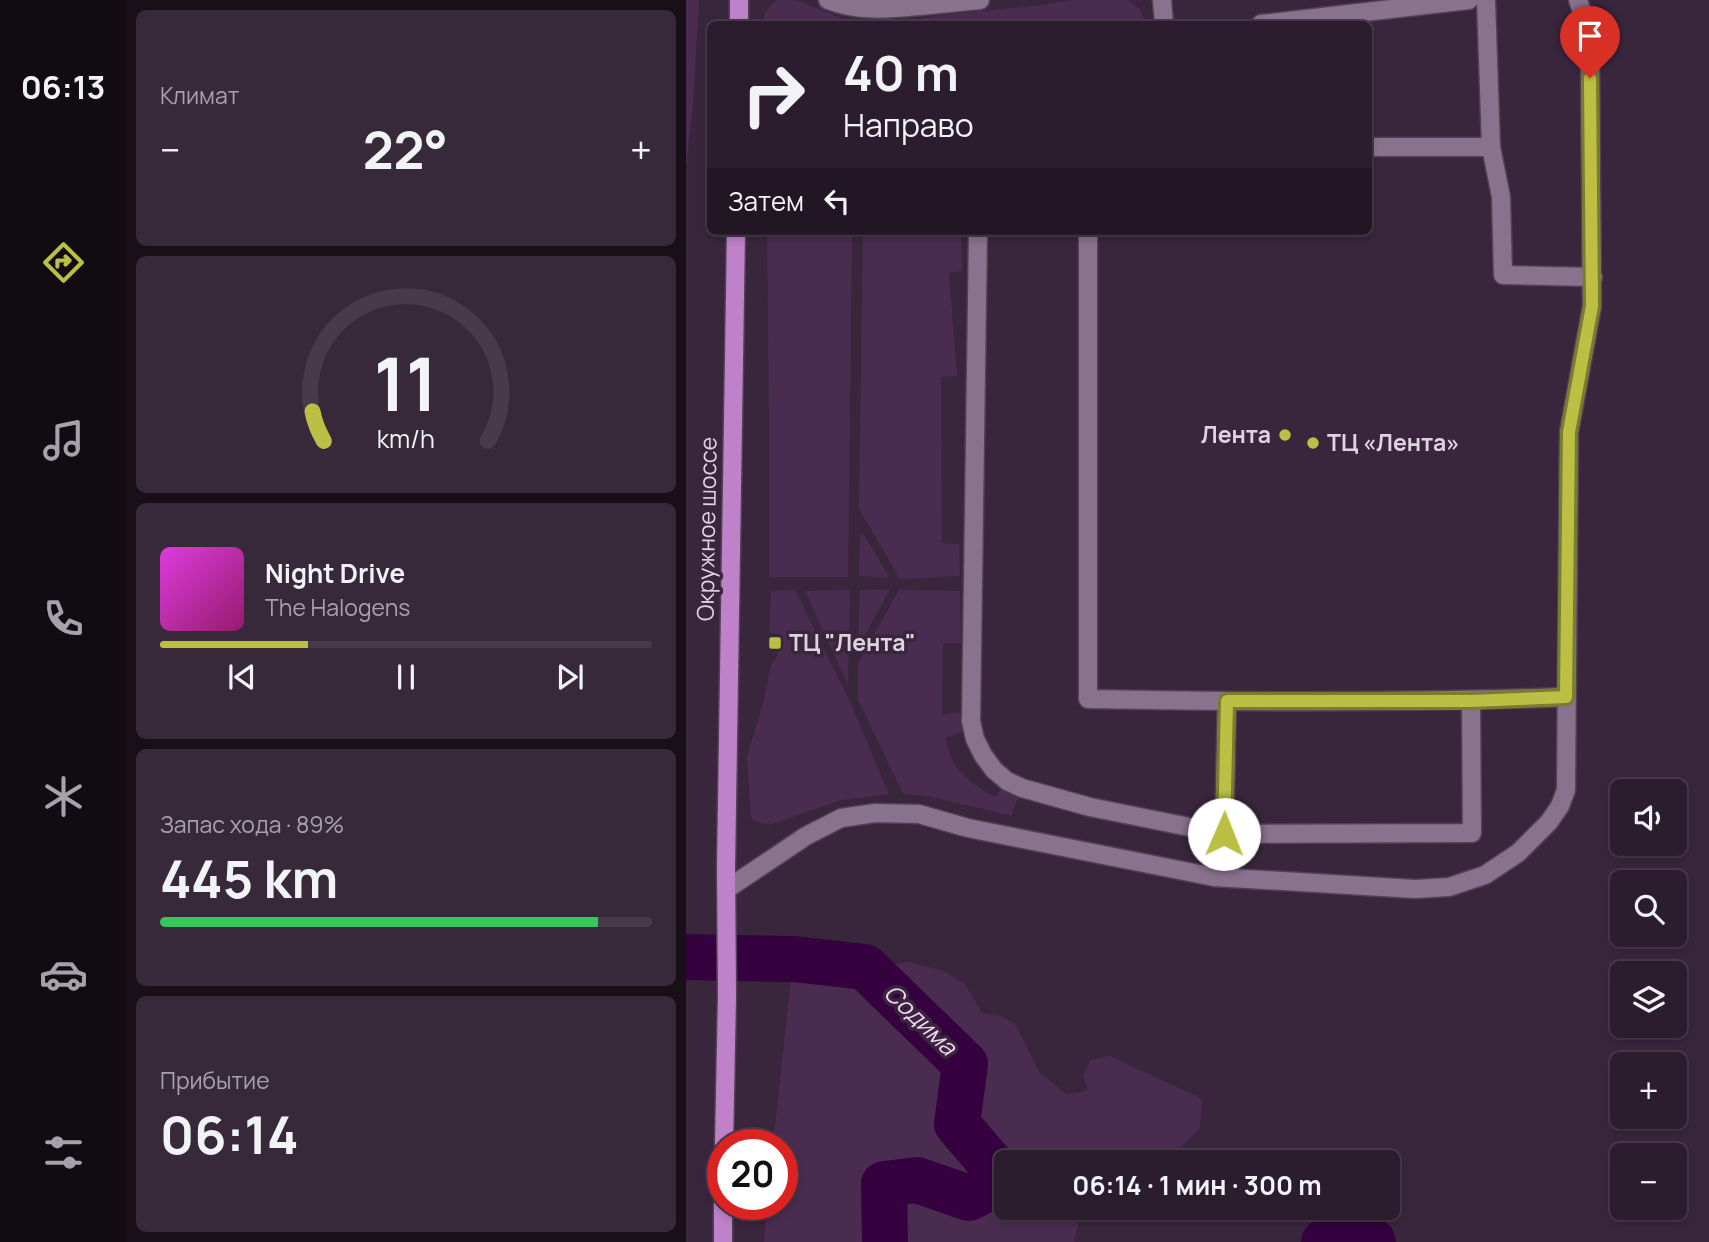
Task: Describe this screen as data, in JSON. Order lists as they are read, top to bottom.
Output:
{
  "streets": {
    "main road": ["Окружное шоссе"]
  },
  "water": ["Содима"],
  "places": {
    "other": ["Лента", "ТЦ «Лента»"],
    "transit": ["ТЦ \"Лента\""]
  },
  "page": {
    "tabs": "06:13",
    "tile": [
      "Климат",
      ["Запас хода · 89%", "445 km"],
      ["Прибытие", "06:14"]
    ],
    "turn": ["40 m", "Направо"],
    "heat": ["−", "22°", "+"],
    "then": "Затем",
    "song": ["Night Drive", "The Halogens"],
    "map_buttons": ["+", "−"],
    "limit": "20",
    "trip": "06:14 · 1 мин · 300 m",
    "gauge": ["11", "km/h"]
  }
}
